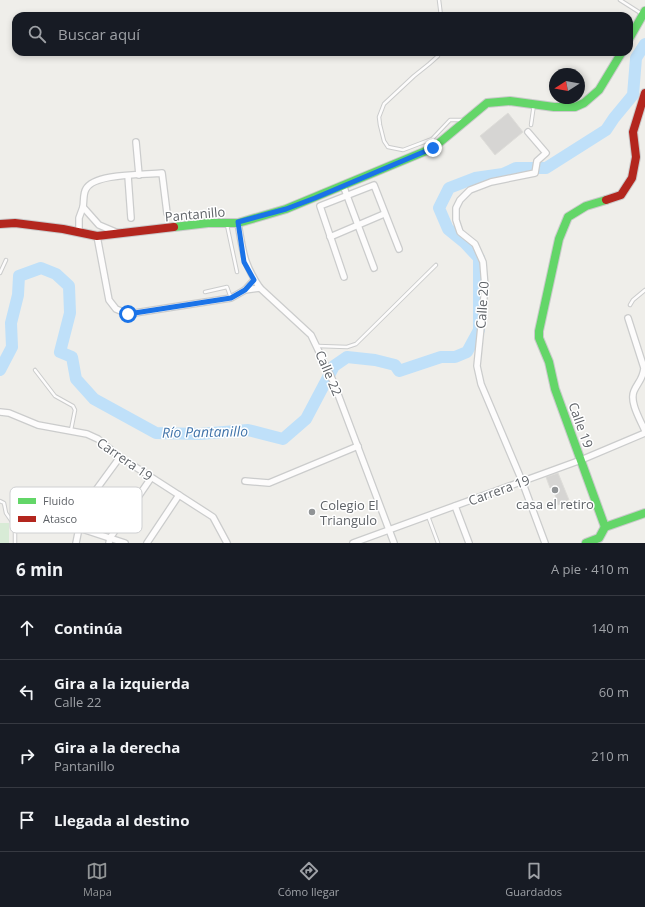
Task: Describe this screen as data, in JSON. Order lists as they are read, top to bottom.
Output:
{
  "streets": {
    "main road": ["Pantanillo", "Calle 19"],
    "street": ["Calle 20", "Calle 22", "Carrera 19"]
  },
  "crossings": [
    ["Pantanillo", "Calle 22"],
    ["Calle 20", "Carrera 19"],
    ["Calle 22", "Carrera 19"],
    ["Calle 19", "Carrera 19"]
  ],
  "water": ["Río Pantanillo"],
  "places": ["casa el retiro", "Colegio El Triangulo"],
  "legend": ["Fluido", "Atasco"],
  "north": "left",
  "page": {
    "search": "Buscar aquí",
    "heading": ["6 min", "A pie · 410 m"],
    "list": [
      ["Continúa", "140 m"],
      ["Gira a la izquierda", "Calle 22", "60 m"],
      ["Gira a la derecha", "Pantanillo", "210 m"],
      "Llegada al destino"
    ],
    "nav": ["Mapa", "Cómo llegar", "Guardados"]
  }
}
